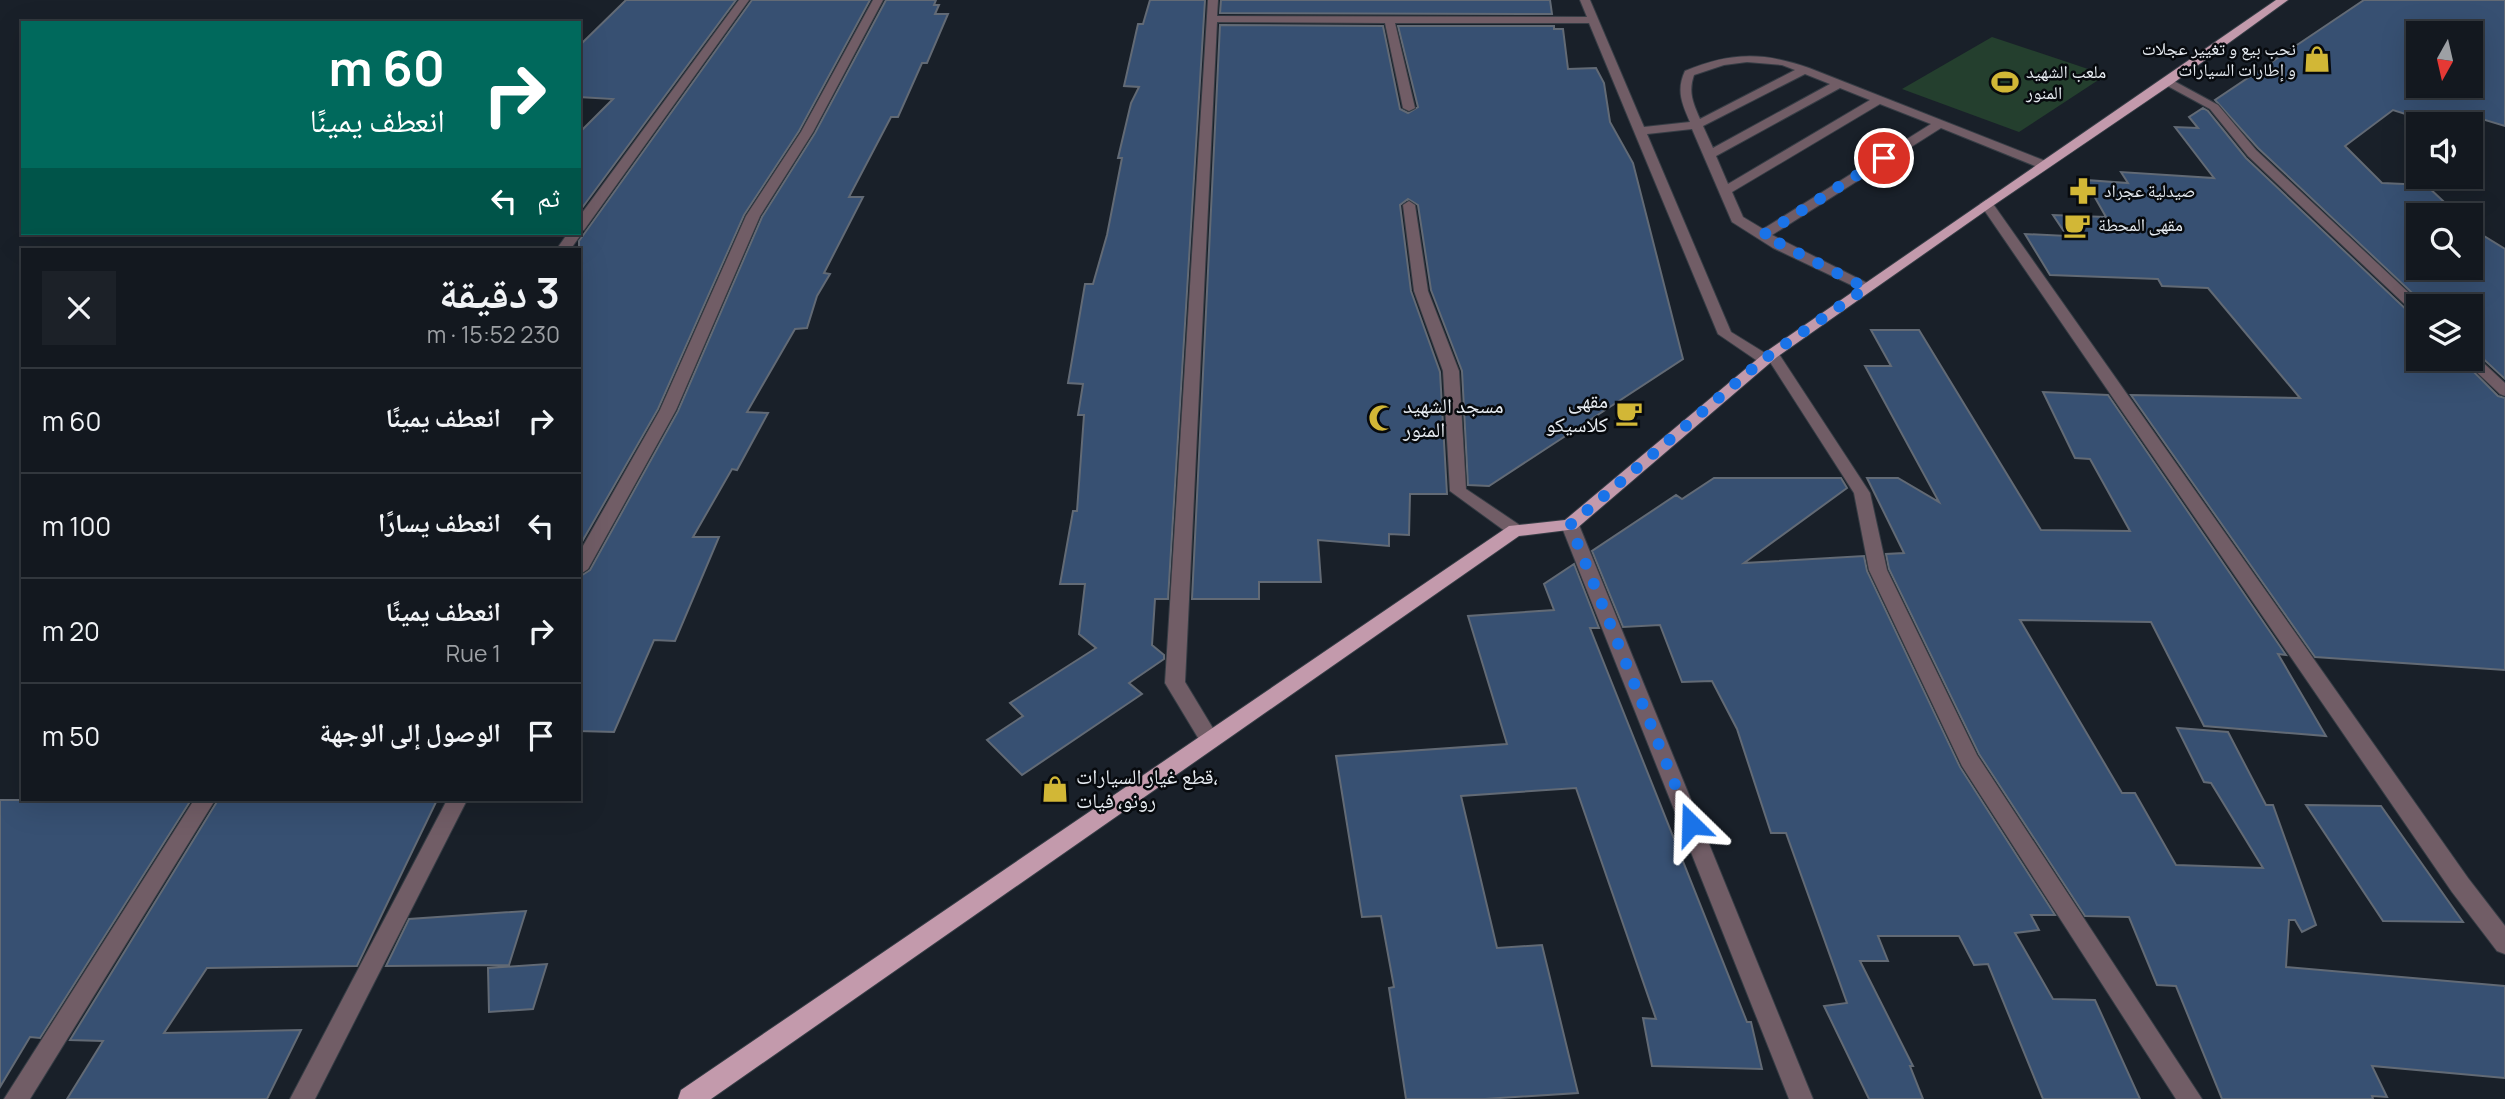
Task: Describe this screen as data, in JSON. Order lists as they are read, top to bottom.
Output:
{
  "places": {
    "shop": ["نحب بيع و تغيير عجلات و إطارات السيارات", "قطع غيار السيارات، رونو، فيات"],
    "sports": ["ملعب الشهيد المنور"],
    "pharmacy": ["صيدلية عجراد"],
    "cafe": ["مقهى المحطة", "مقهى كلاسيكو"],
    "mosque": ["مسجد الشهيد المنور"]
  },
  "north": "bottom",
  "page": {
    "turn": ["60 m", "انعطف يمينًا"],
    "then": "ثم",
    "heading": ["3 دقيقة", "230 m · 15:52"],
    "list": [
      {
        "name": "انعطف يمينًا",
        "value": "60 m"
      },
      {
        "name": "انعطف يسارًا",
        "value": "100 m"
      },
      {
        "name": "انعطف يمينًا",
        "note": "Rue 1",
        "value": "20 m"
      },
      {
        "name": "الوصول إلى الوجهة",
        "value": "50 m"
      }
    ]
  }
}
